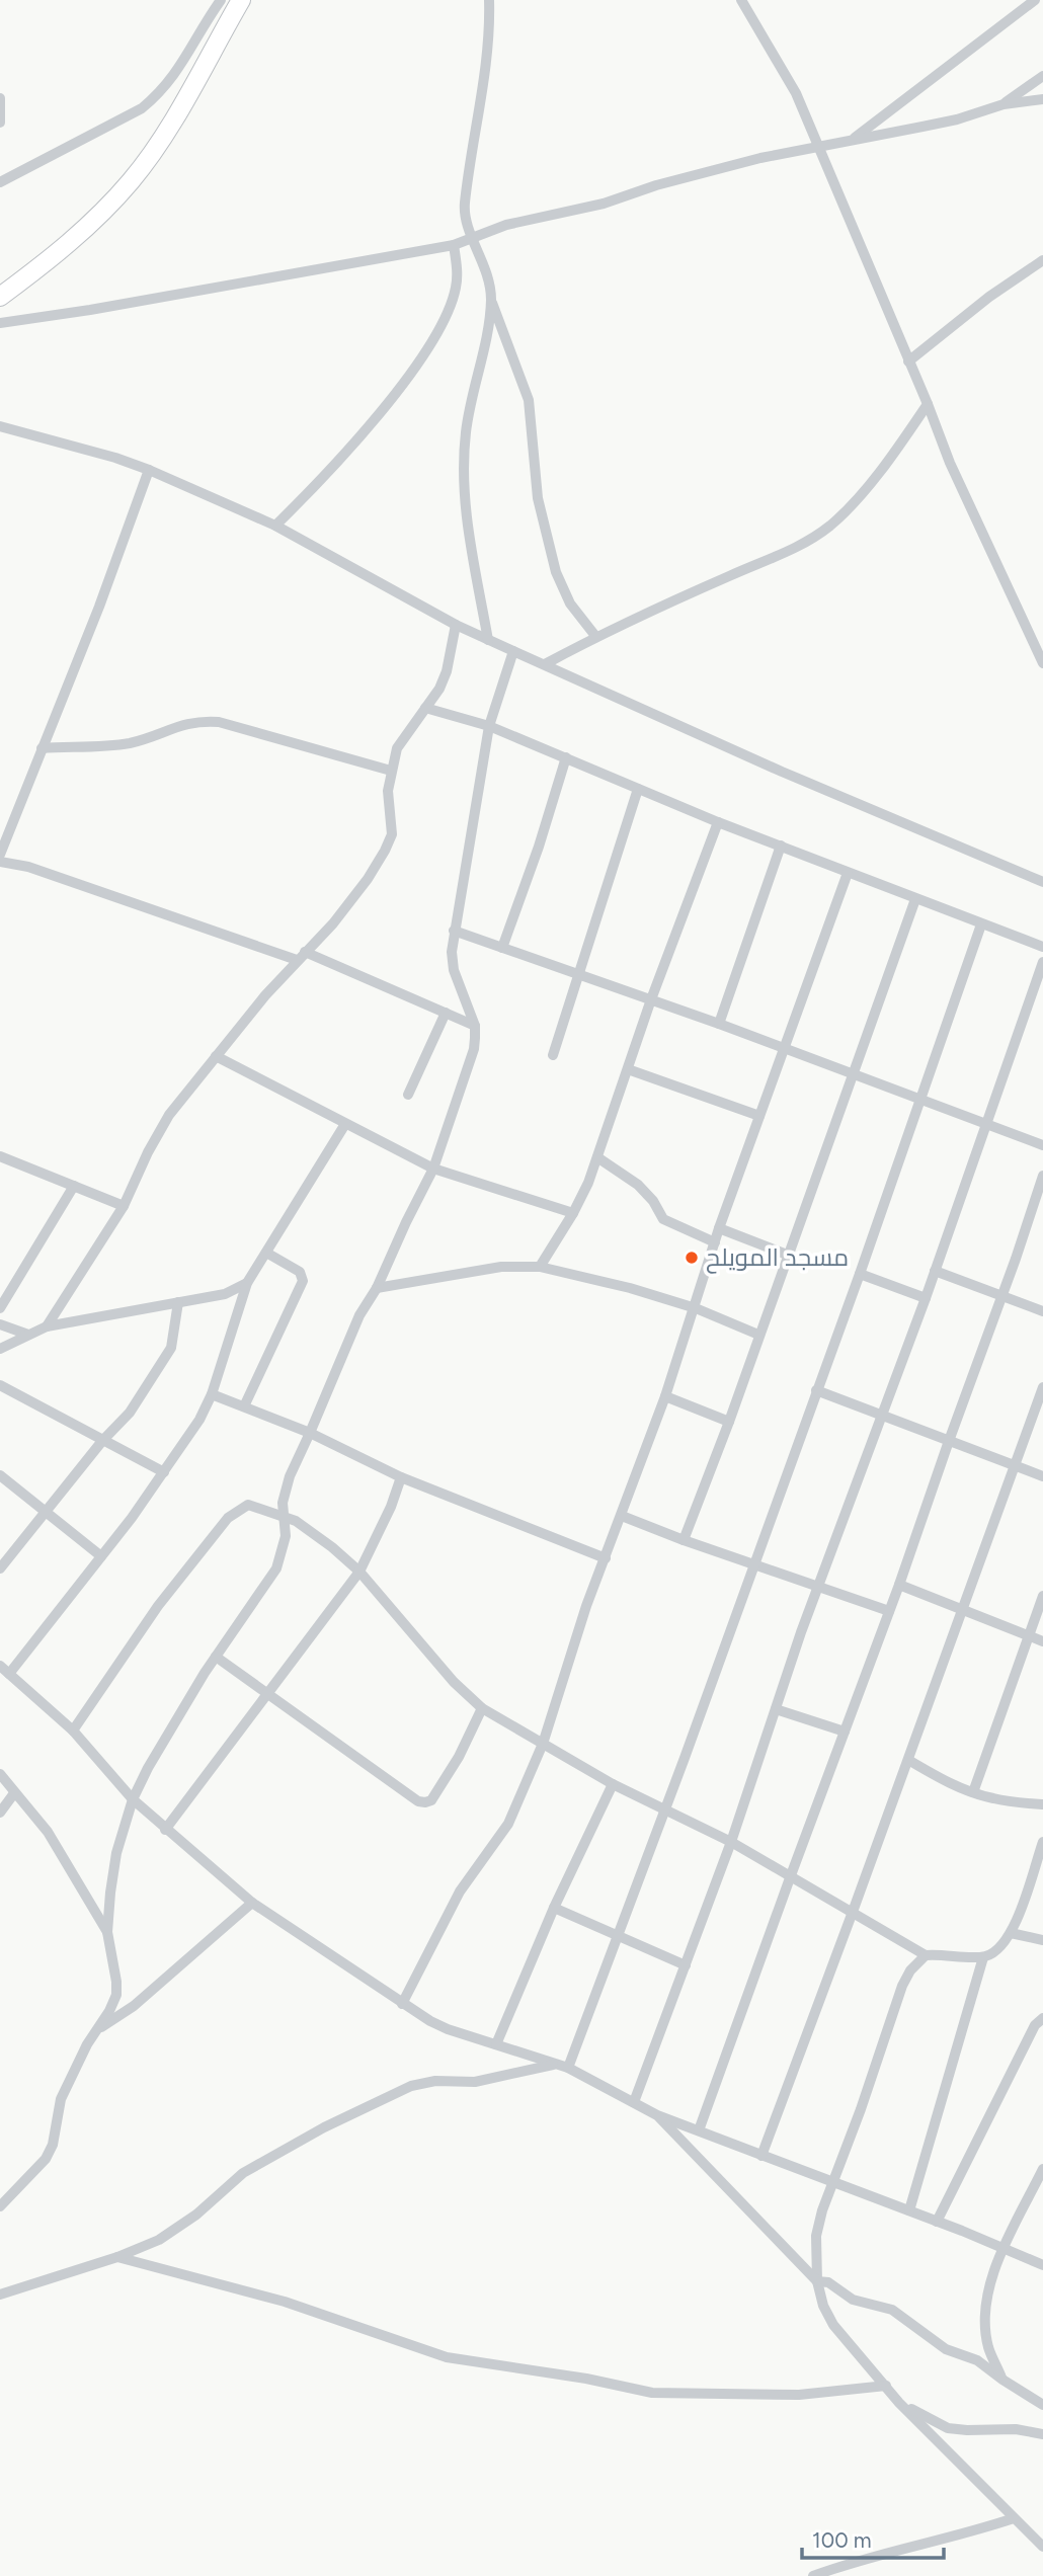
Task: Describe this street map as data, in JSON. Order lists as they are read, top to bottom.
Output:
{
  "places": ["مسجد المويلح"],
  "scale_bar": "100 m"
}
